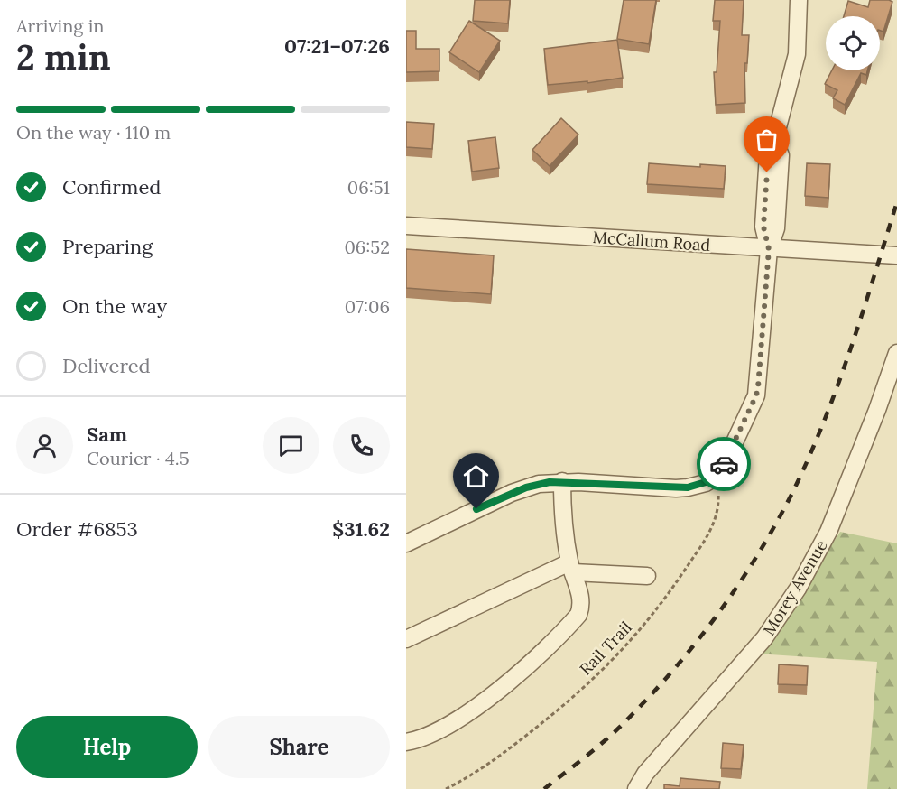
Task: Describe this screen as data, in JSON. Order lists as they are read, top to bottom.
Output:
{
  "streets": {
    "street": ["McCallum Road", "Morey Avenue"],
    "path": ["Rail Trail"]
  },
  "page": {
    "heading": ["2 min", "Arriving in", "07:21–07:26"],
    "panel": [
      "Sam",
      "Courier · 4.5",
      "Order #6853",
      "$31.62"
    ],
    "bar": "On the way · 110 m",
    "list": [
      ["Confirmed", "06:51"],
      ["Preparing", "06:52"],
      ["On the way", "07:06"],
      "Delivered"
    ],
    "buttons": ["Help", "Share"]
  }
}
